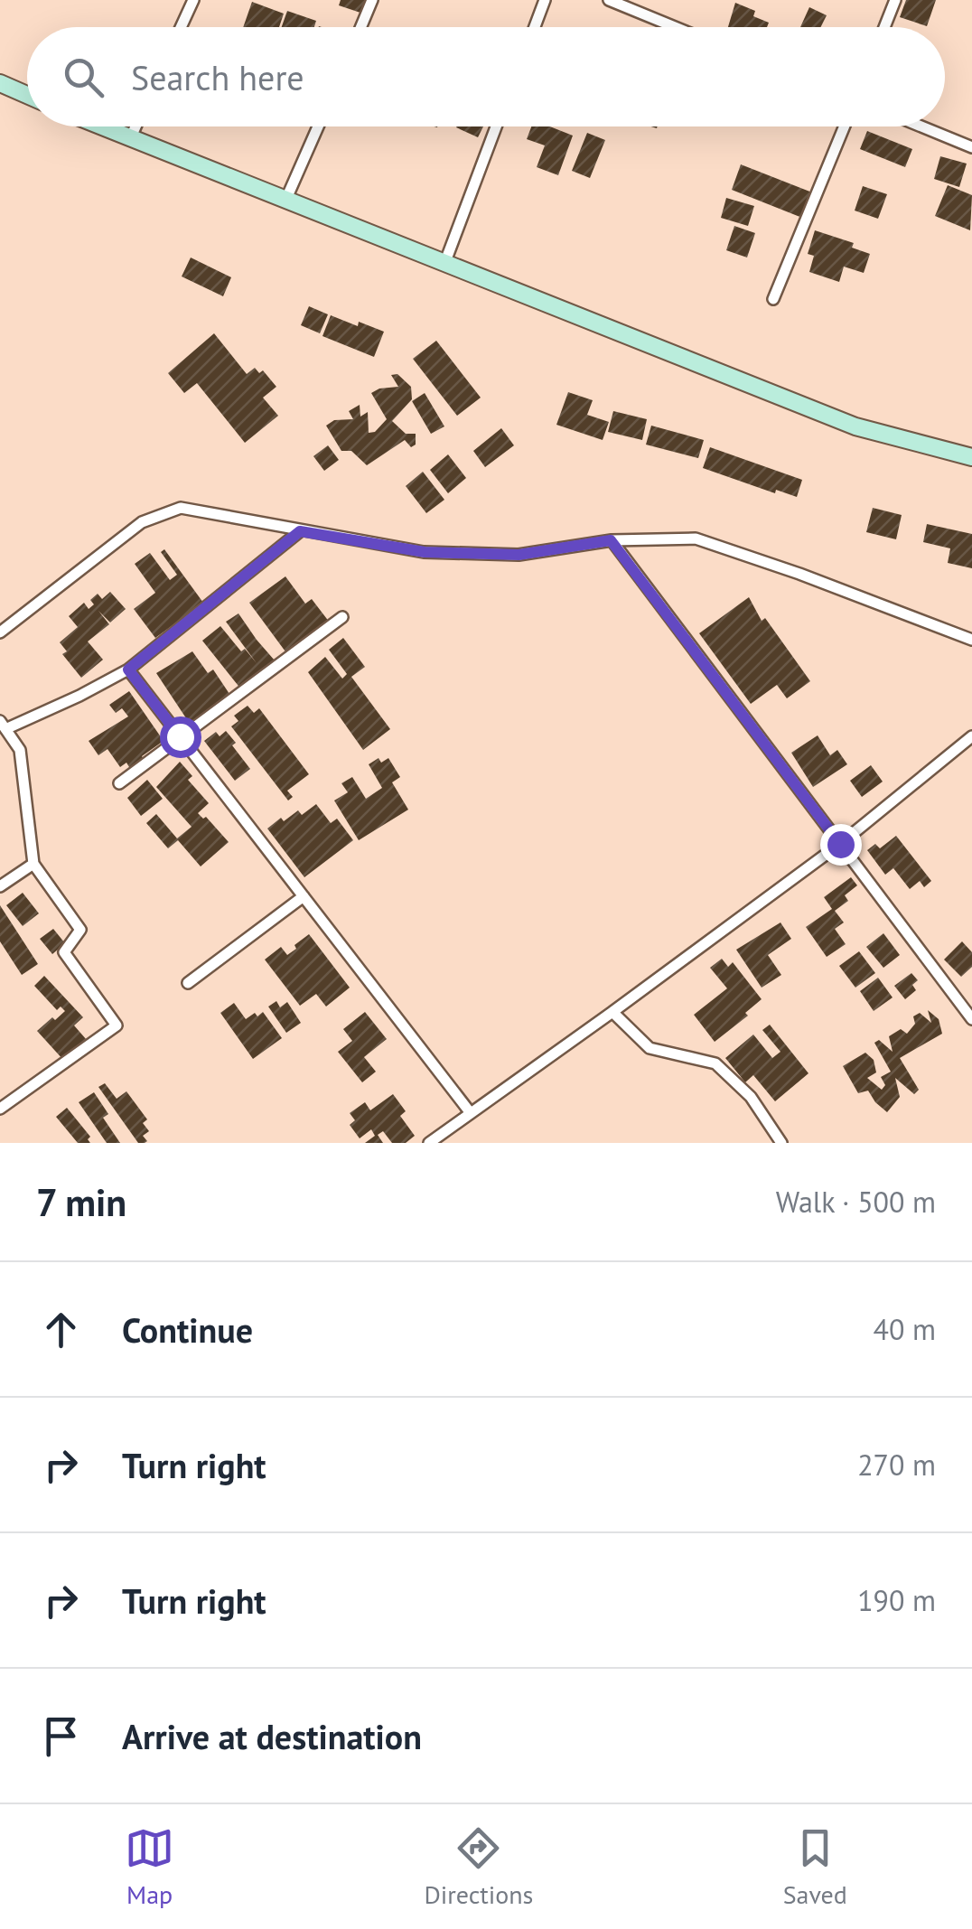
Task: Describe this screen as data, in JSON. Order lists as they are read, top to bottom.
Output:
{
  "page": {
    "search": "Search here",
    "heading": ["7 min", "Walk · 500 m"],
    "list": [
      ["Continue", "40 m"],
      ["Turn right", "270 m"],
      ["Turn right", "190 m"],
      "Arrive at destination"
    ],
    "nav": ["Map", "Directions", "Saved"]
  }
}
